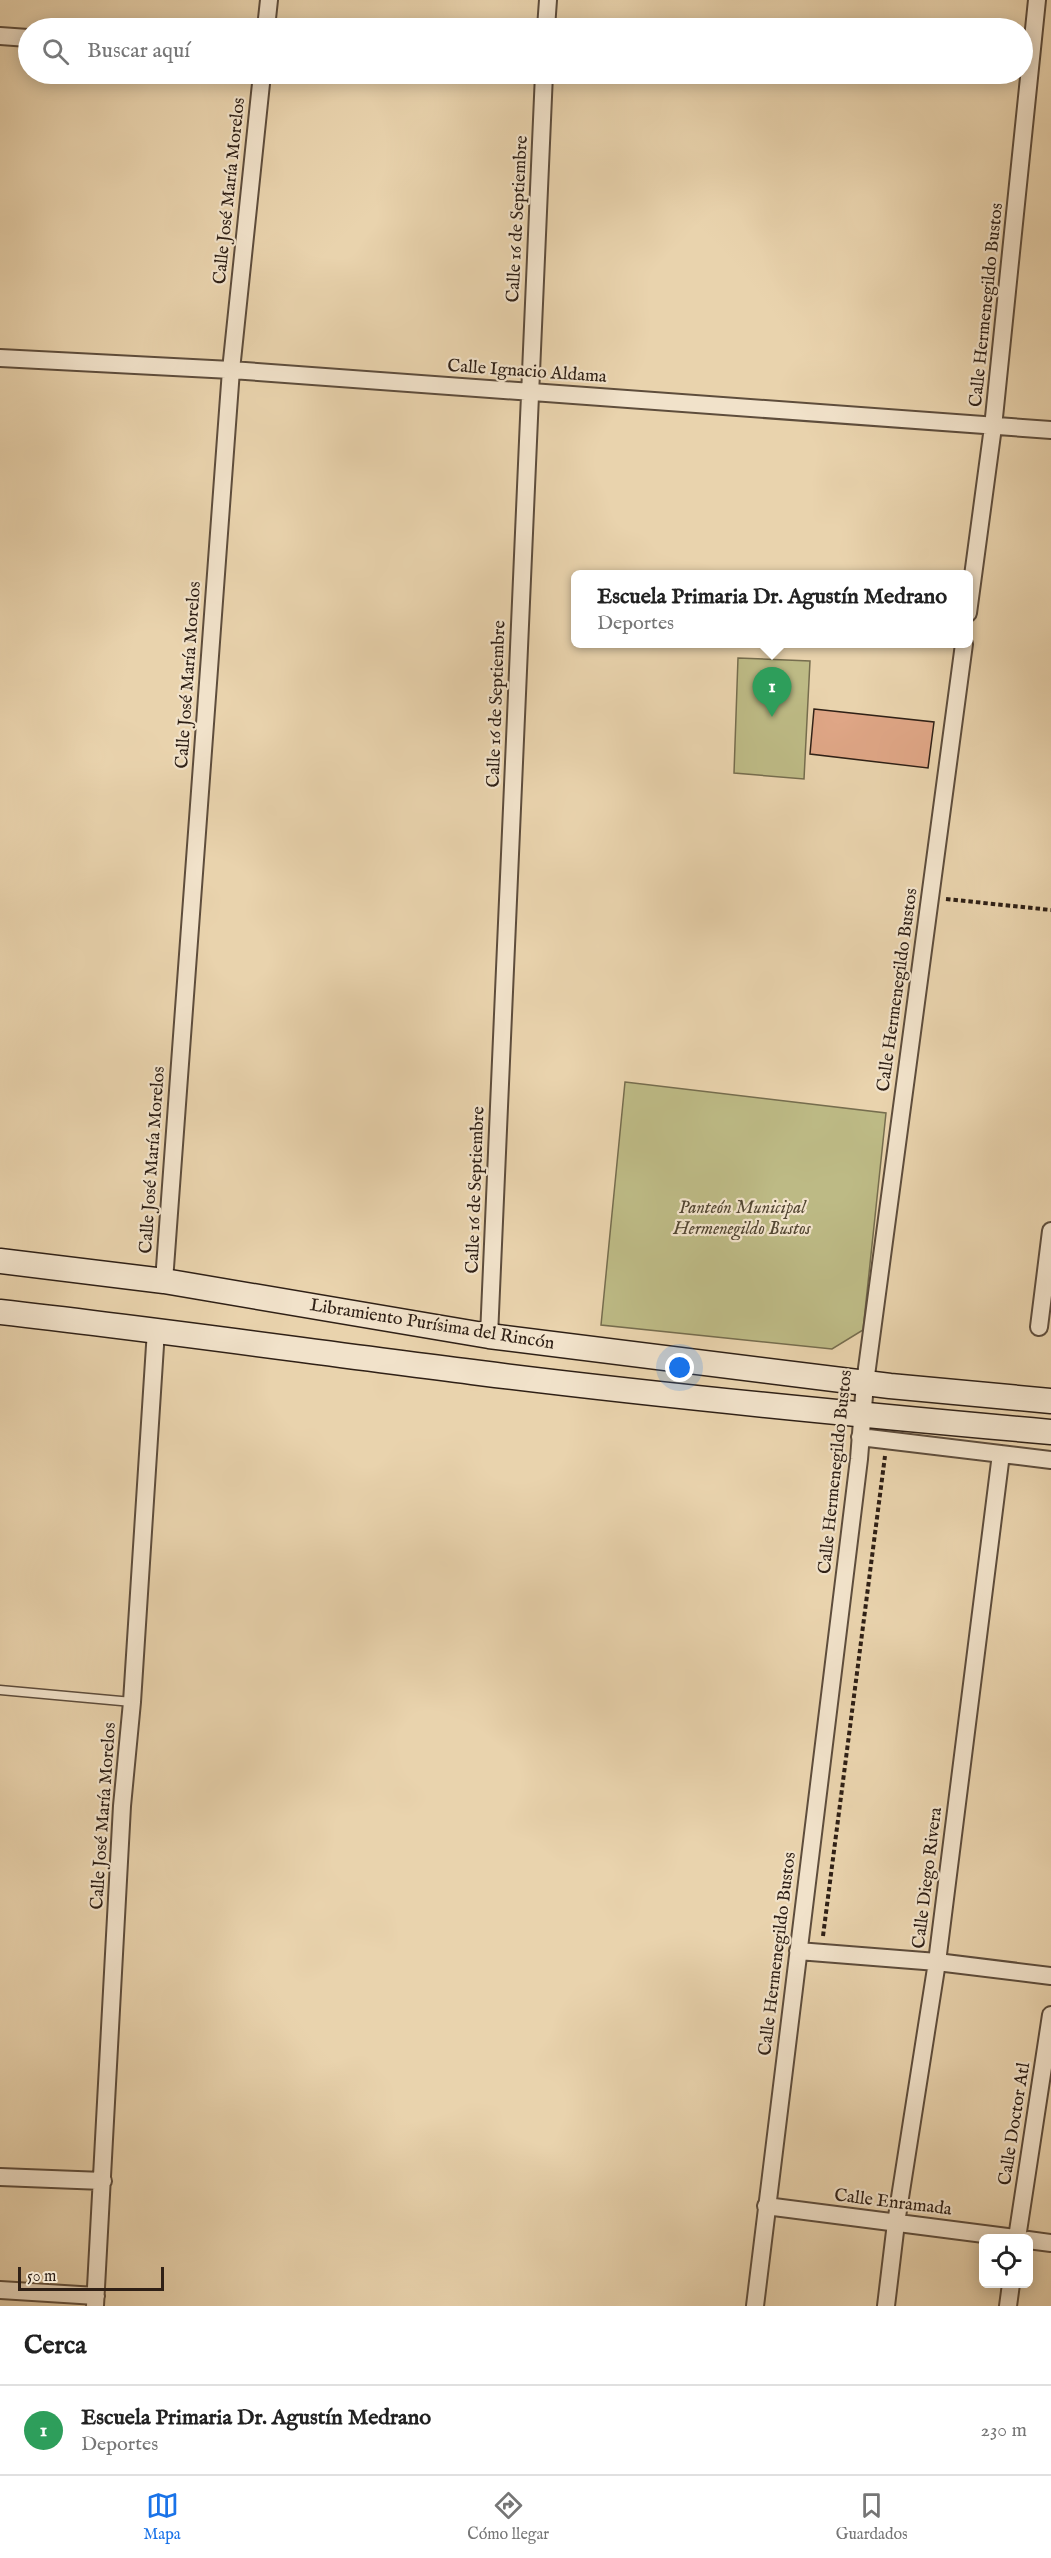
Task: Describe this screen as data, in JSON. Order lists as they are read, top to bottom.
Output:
{
  "streets": {
    "main road": ["Libramiento Purísima del Rincón"],
    "street": [
      "Calle José María Morelos",
      "Calle 16 de Septiembre",
      "Calle Hermenegildo Bustos",
      "Calle Ignacio Aldama",
      "Calle Diego Rivera",
      "Calle Doctor Atl",
      "Calle Enramada"
    ]
  },
  "crossings": [
    ["Calle José María Morelos", "Calle Ignacio Aldama"],
    ["Calle José María Morelos", "Libramiento Purísima del Rincón"],
    ["Calle 16 de Septiembre", "Calle Ignacio Aldama"],
    ["Calle 16 de Septiembre", "Libramiento Purísima del Rincón"],
    ["Calle Hermenegildo Bustos", "Calle Ignacio Aldama"],
    ["Calle Hermenegildo Bustos", "Libramiento Purísima del Rincón"],
    ["Calle Hermenegildo Bustos", "Calle Enramada"],
    ["Calle Diego Rivera", "Calle Enramada"]
  ],
  "parks": ["Panteón Municipal Hermenegildo Bustos"],
  "scale_bar": "50 m",
  "page": {
    "search": "Buscar aquí",
    "popup": ["Escuela Primaria Dr. Agustín Medrano", "Deportes"],
    "pins": "1",
    "scale": "50 m",
    "heading": "Cerca",
    "list": [
      {
        "mark": "1",
        "name": "Escuela Primaria Dr. Agustín Medrano",
        "note": "Deportes",
        "value": "230 m"
      }
    ],
    "nav": ["Mapa", "Cómo llegar", "Guardados"]
  }
}
